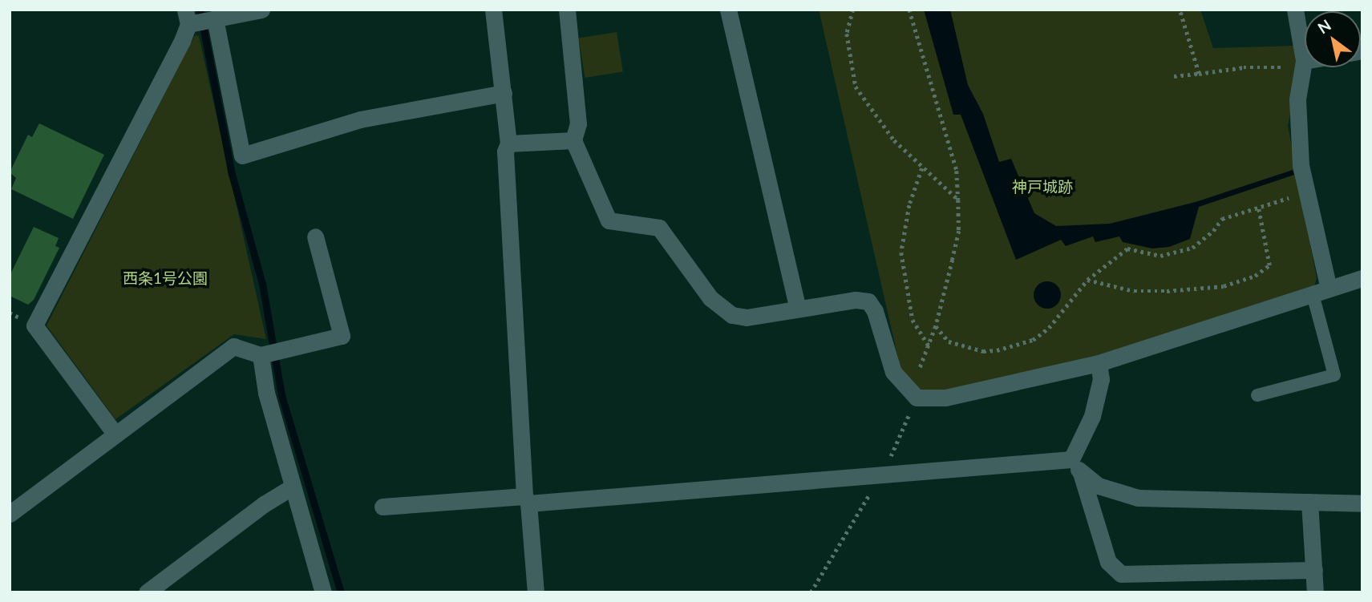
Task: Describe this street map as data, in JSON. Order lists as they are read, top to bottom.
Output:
{
  "parks": ["神戸城跡", "西条1号公園"],
  "north": "top left"
}
